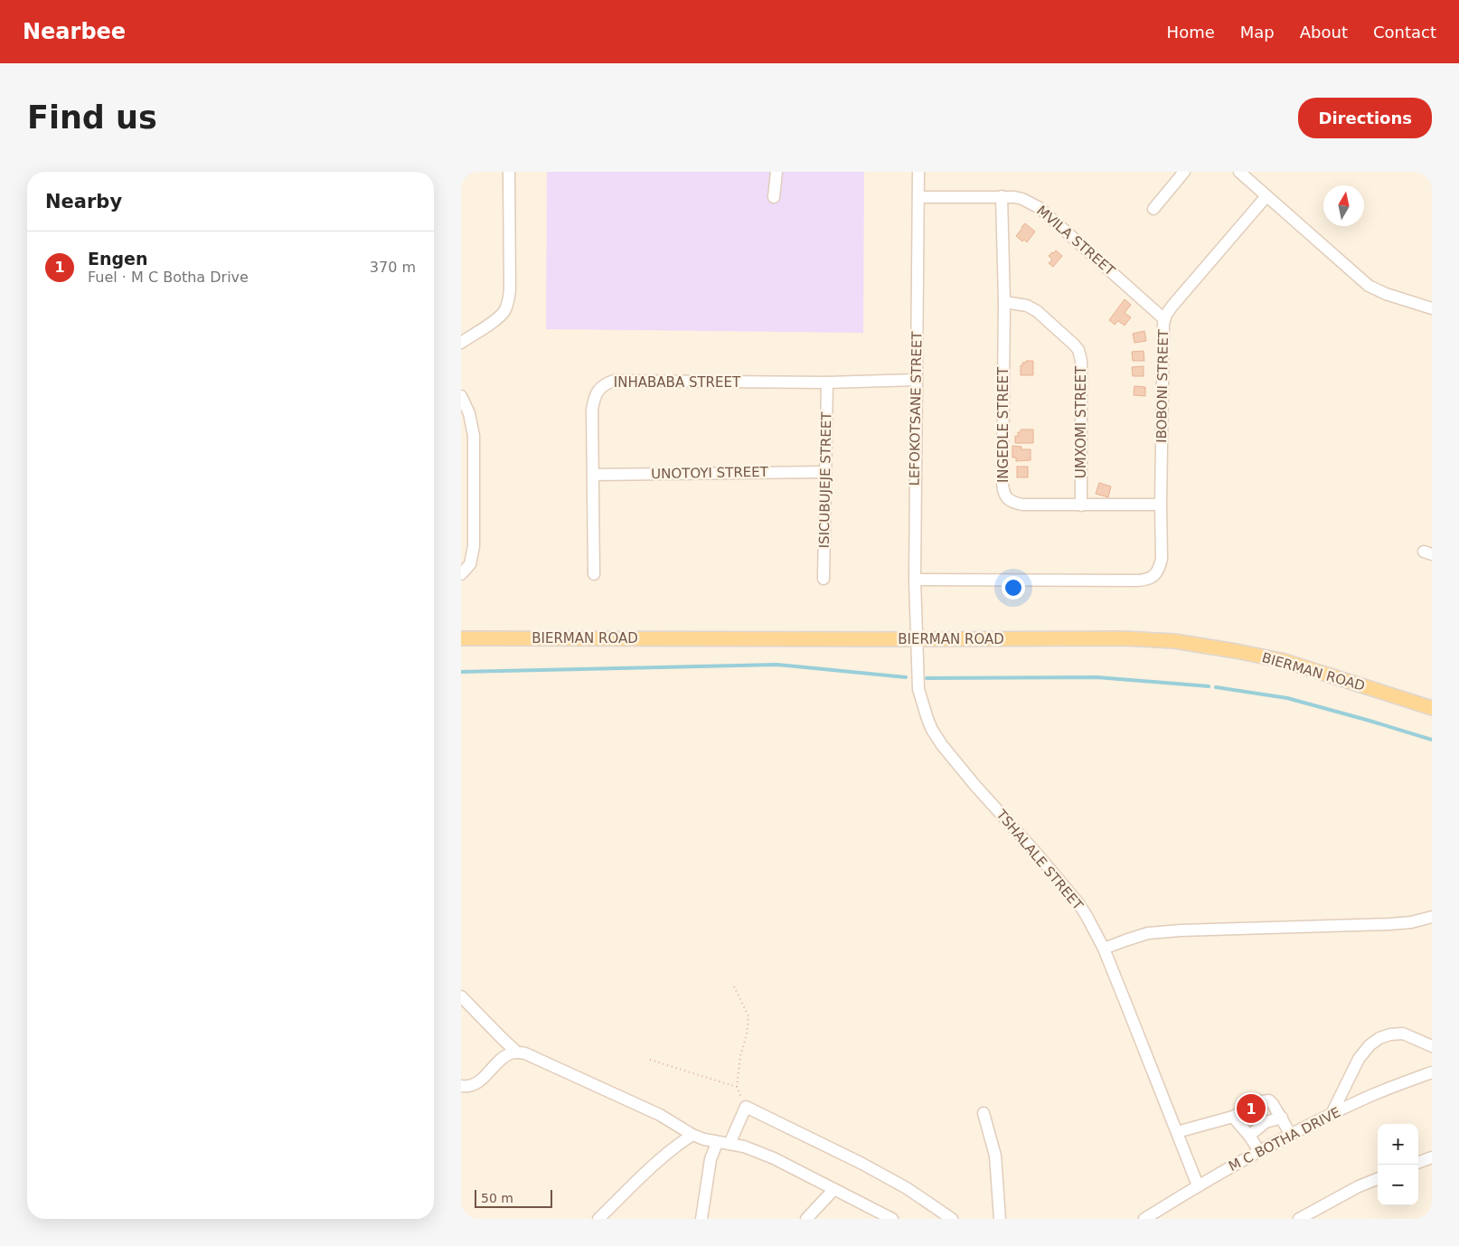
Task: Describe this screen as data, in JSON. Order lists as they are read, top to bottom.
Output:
{
  "streets": {
    "main road": ["BIERMAN ROAD"],
    "street": [
      "MVILA STREET",
      "INHABABA STREET",
      "IBOBONI STREET",
      "LEFOKOTSANE STREET",
      "UMXOMI STREET",
      "INGEDLE STREET",
      "UNOTOYI STREET",
      "ISICUBUJEJE STREET",
      "TSHALALE STREET",
      "M C BOTHA DRIVE"
    ]
  },
  "crossings": [
    ["MVILA STREET", "IBOBONI STREET"],
    ["MVILA STREET", "LEFOKOTSANE STREET"],
    ["MVILA STREET", "INGEDLE STREET"],
    ["INHABABA STREET", "LEFOKOTSANE STREET"],
    ["INHABABA STREET", "UNOTOYI STREET"],
    ["INHABABA STREET", "ISICUBUJEJE STREET"],
    ["IBOBONI STREET", "LEFOKOTSANE STREET"],
    ["IBOBONI STREET", "INGEDLE STREET"],
    ["LEFOKOTSANE STREET", "BIERMAN ROAD"],
    ["LEFOKOTSANE STREET", "TSHALALE STREET"],
    ["UMXOMI STREET", "INGEDLE STREET"],
    ["UNOTOYI STREET", "ISICUBUJEJE STREET"],
    ["BIERMAN ROAD", "TSHALALE STREET"],
    ["TSHALALE STREET", "M C BOTHA DRIVE"]
  ],
  "scale_bar": "50 m",
  "north": "top",
  "page": {
    "header": "Nearbee",
    "nav": [
      "Home",
      "Map",
      "About",
      "Contact"
    ],
    "buttons": "Directions",
    "title": "Find us",
    "heading": "Nearby",
    "list": [
      {
        "mark": "1",
        "name": "Engen",
        "note": "Fuel · M C Botha Drive",
        "value": "370 m"
      }
    ],
    "pins": "1",
    "map_buttons": ["+", "−"],
    "scale": "50 m"
  }
}
